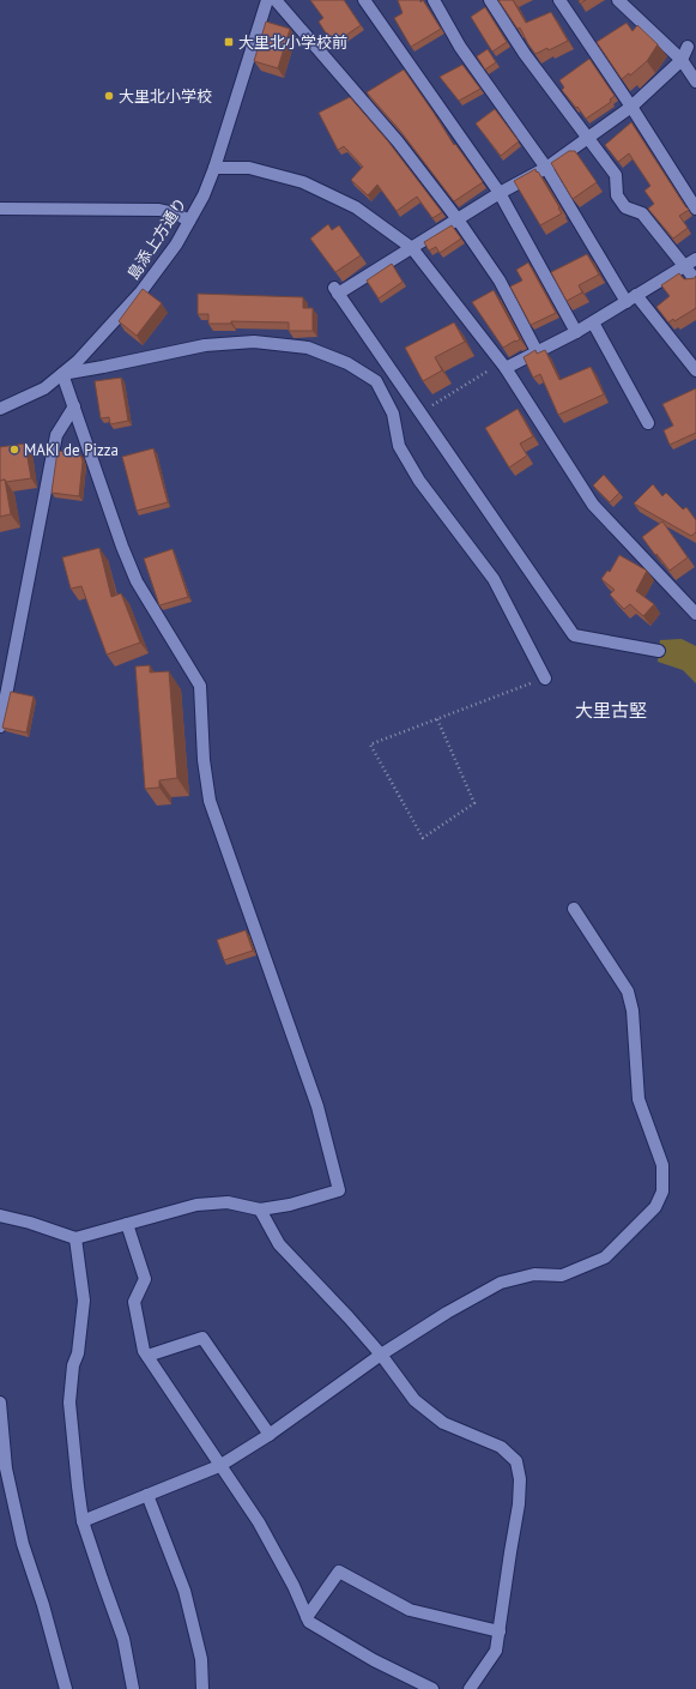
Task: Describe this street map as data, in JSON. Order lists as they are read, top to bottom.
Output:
{
  "streets": {
    "street": ["島添上方通り"]
  },
  "districts": ["大里古堅"],
  "places": {
    "transit": ["大里北小学校前"],
    "other": ["大里北小学校", "MAKI de Pizza"]
  }
}
